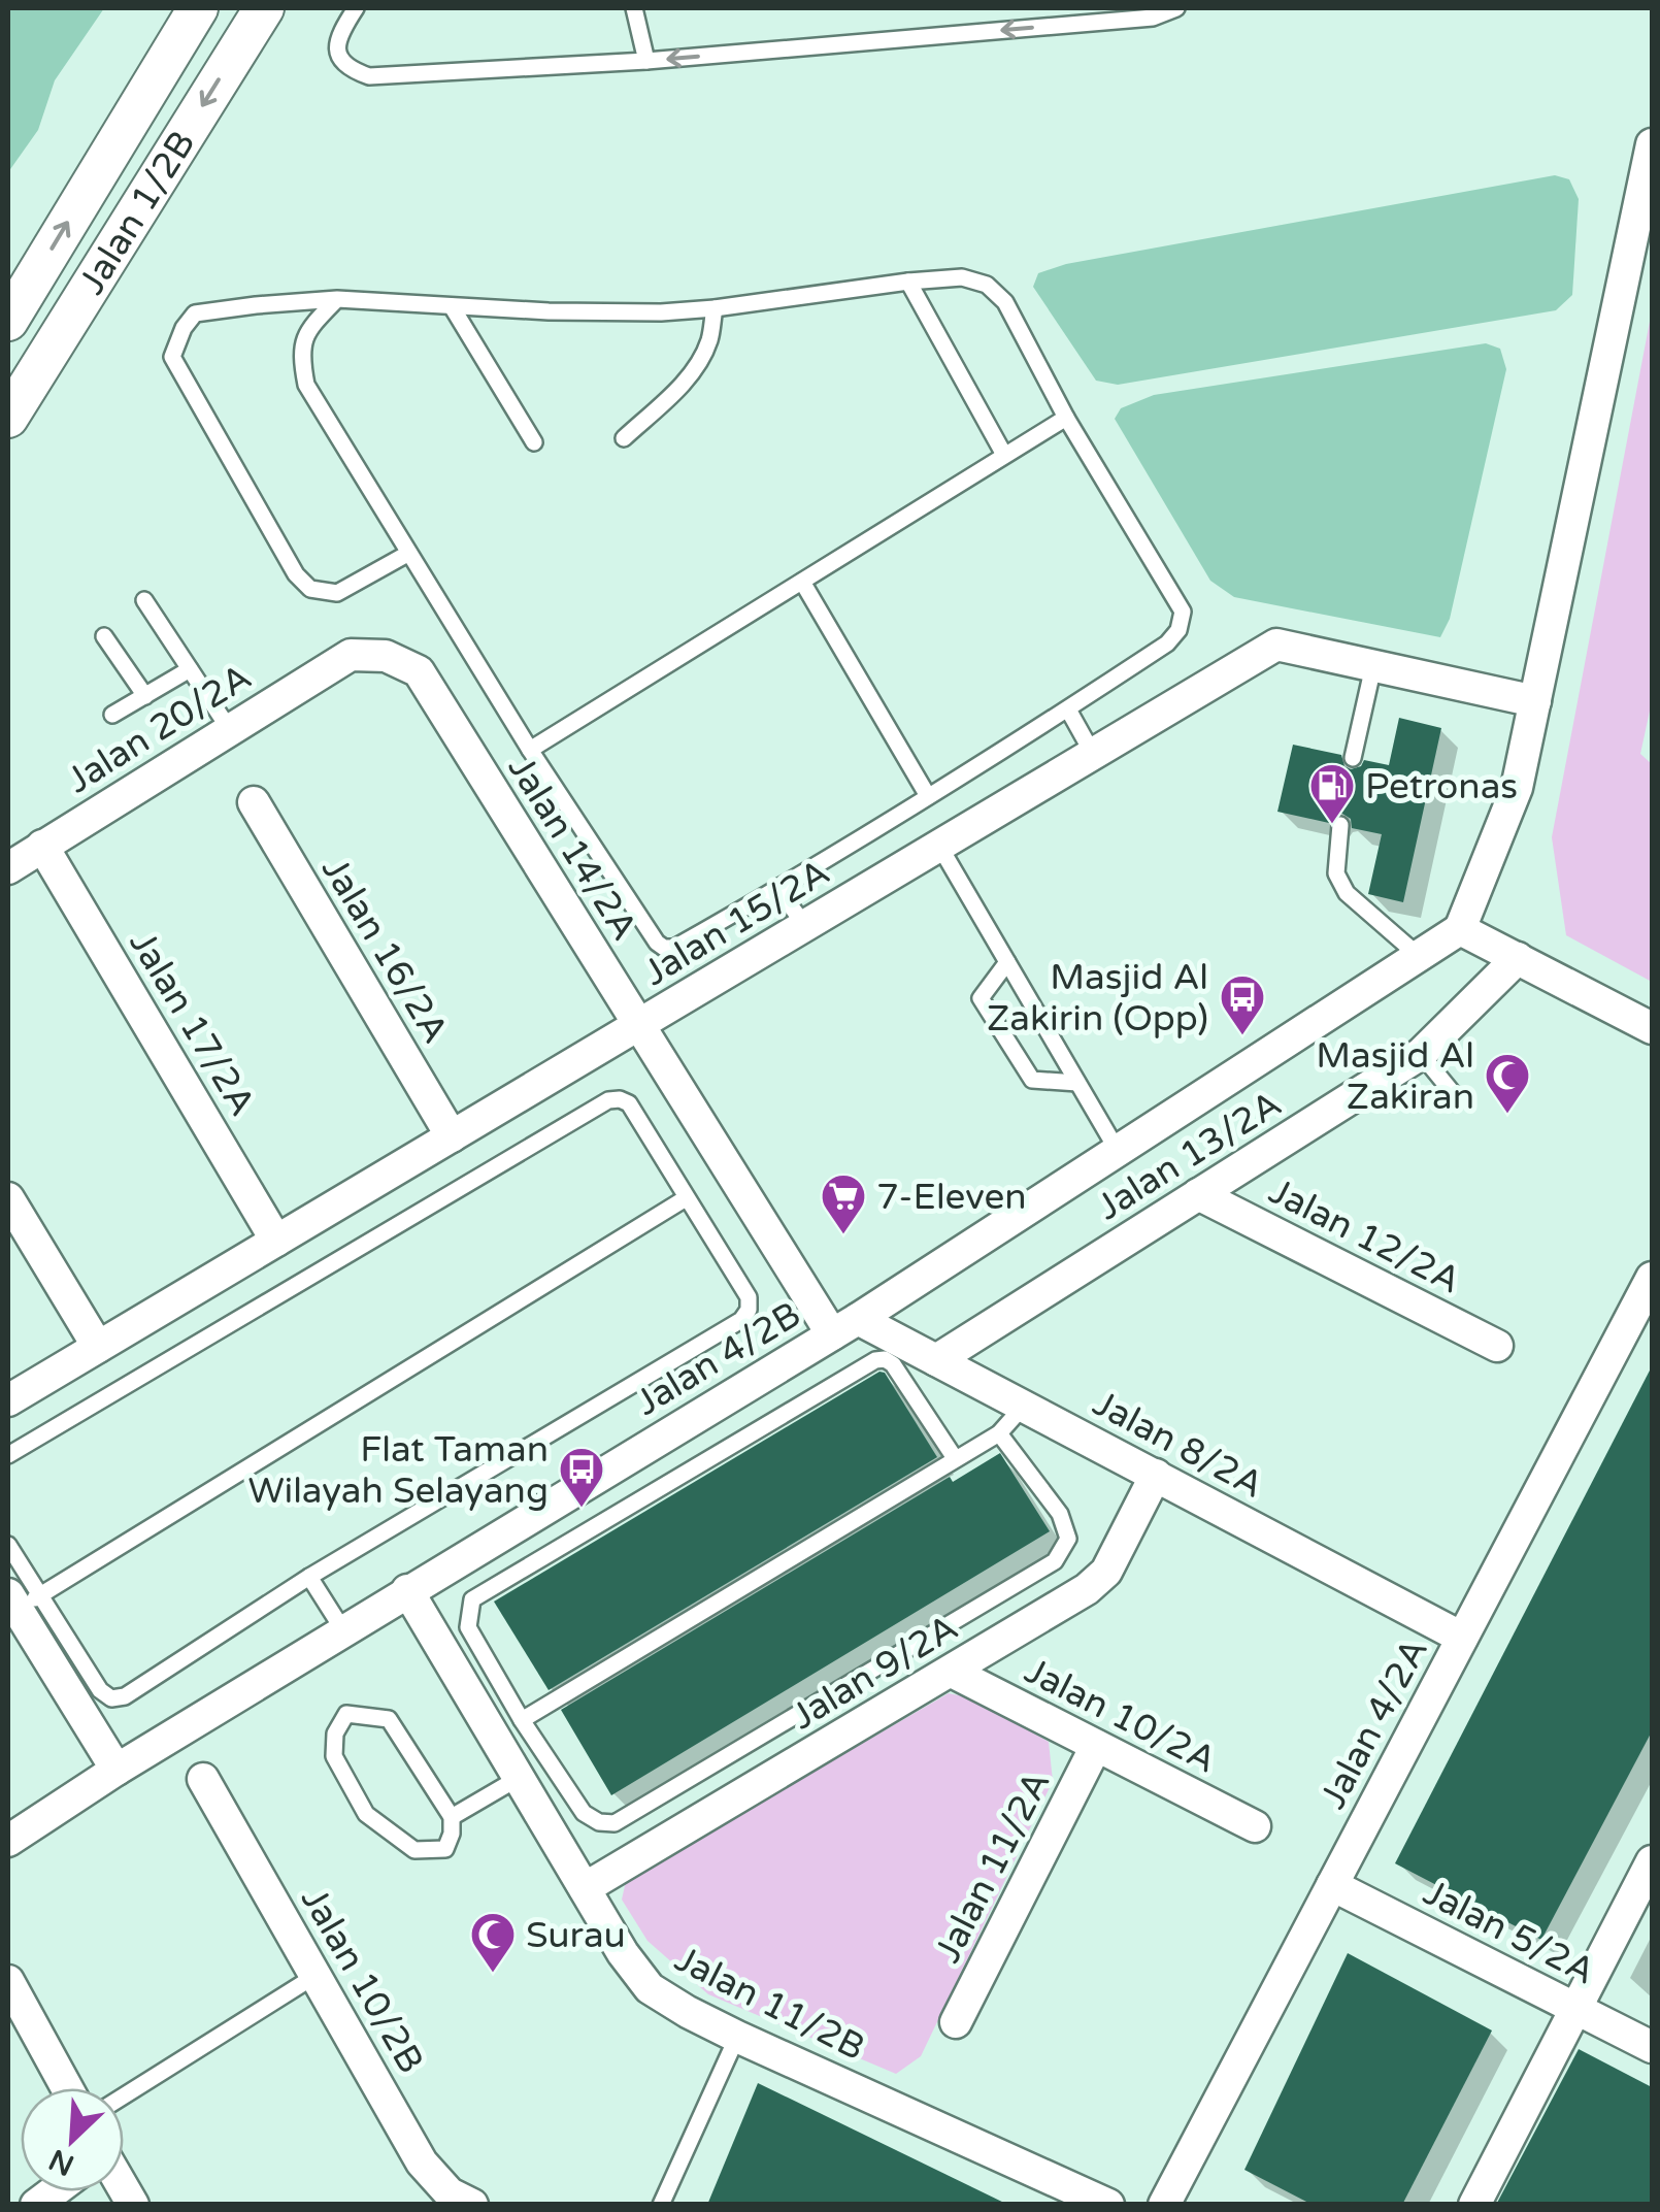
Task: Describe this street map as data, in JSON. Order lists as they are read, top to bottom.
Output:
{
  "streets": {
    "street": [
      "Jalan 1/2B",
      "Jalan 20/2A",
      "Jalan 14/2A",
      "Jalan 15/2A",
      "Jalan 16/2A",
      "Jalan 17/2A",
      "Jalan 13/2A",
      "Jalan 12/2A",
      "Jalan 4/2B",
      "Jalan 8/2A",
      "Jalan 9/2A",
      "Jalan 10/2A",
      "Jalan 4/2A",
      "Jalan 11/2A",
      "Jalan 5/2A",
      "Jalan 10/2B",
      "Jalan 11/2B"
    ]
  },
  "crossings": [
    ["Jalan 20/2A", "Jalan 14/2A"],
    ["Jalan 20/2A", "Jalan 17/2A"],
    ["Jalan 14/2A", "Jalan 15/2A"],
    ["Jalan 14/2A", "Jalan 4/2B"],
    ["Jalan 14/2A", "Jalan 8/2A"],
    ["Jalan 15/2A", "Jalan 16/2A"],
    ["Jalan 15/2A", "Jalan 17/2A"],
    ["Jalan 13/2A", "Jalan 12/2A"],
    ["Jalan 13/2A", "Jalan 8/2A"],
    ["Jalan 4/2B", "Jalan 8/2A"],
    ["Jalan 4/2B", "Jalan 11/2B"],
    ["Jalan 8/2A", "Jalan 9/2A"],
    ["Jalan 8/2A", "Jalan 4/2A"],
    ["Jalan 9/2A", "Jalan 10/2A"],
    ["Jalan 9/2A", "Jalan 11/2B"],
    ["Jalan 10/2A", "Jalan 11/2A"],
    ["Jalan 4/2A", "Jalan 5/2A"]
  ],
  "places": {
    "fuel station": ["Petronas"],
    "bus stop": ["Masjid Al Zakirin (Opp)", "Flat Taman Wilayah Selayang"],
    "mosque": ["Masjid Al Zakiran", "Surau"],
    "supermarket": ["7-Eleven"]
  },
  "north": "bottom left"
}
